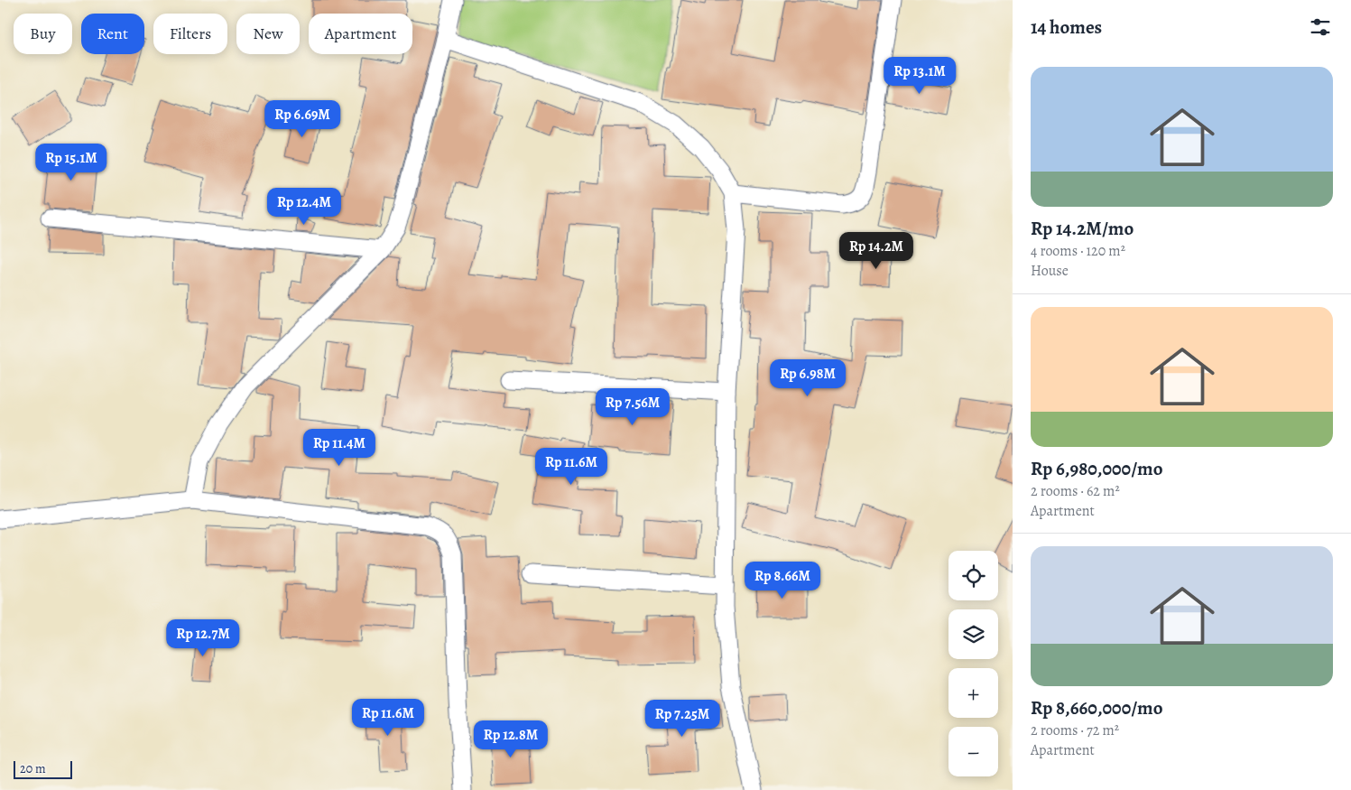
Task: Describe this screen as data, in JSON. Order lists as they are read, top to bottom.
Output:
{
  "scale_bar": "20 m",
  "page": {
    "heading": "14 homes",
    "chip": [
      "Buy",
      "Rent",
      "Filters",
      "New",
      "Apartment"
    ],
    "list": [
      {
        "name": "Rp 14.2M/mo",
        "note": "4 rooms · 120 m² · House"
      },
      {
        "name": "Rp 6,980,000/mo",
        "note": "2 rooms · 62 m² · Apartment"
      },
      {
        "name": "Rp 8,660,000/mo",
        "note": "2 rooms · 72 m² · Apartment"
      }
    ],
    "price": [
      "Rp 13.1M",
      "Rp 6.69M",
      "Rp 15.1M",
      "Rp 12.4M",
      "Rp 14.2M",
      "Rp 6.98M",
      "Rp 7.56M",
      "Rp 11.4M",
      "Rp 11.6M",
      "Rp 8.66M",
      "Rp 12.7M",
      "Rp 11.6M",
      "Rp 7.25M",
      "Rp 12.8M"
    ],
    "map_buttons": ["+", "−"],
    "scale": "20 m"
  }
}
